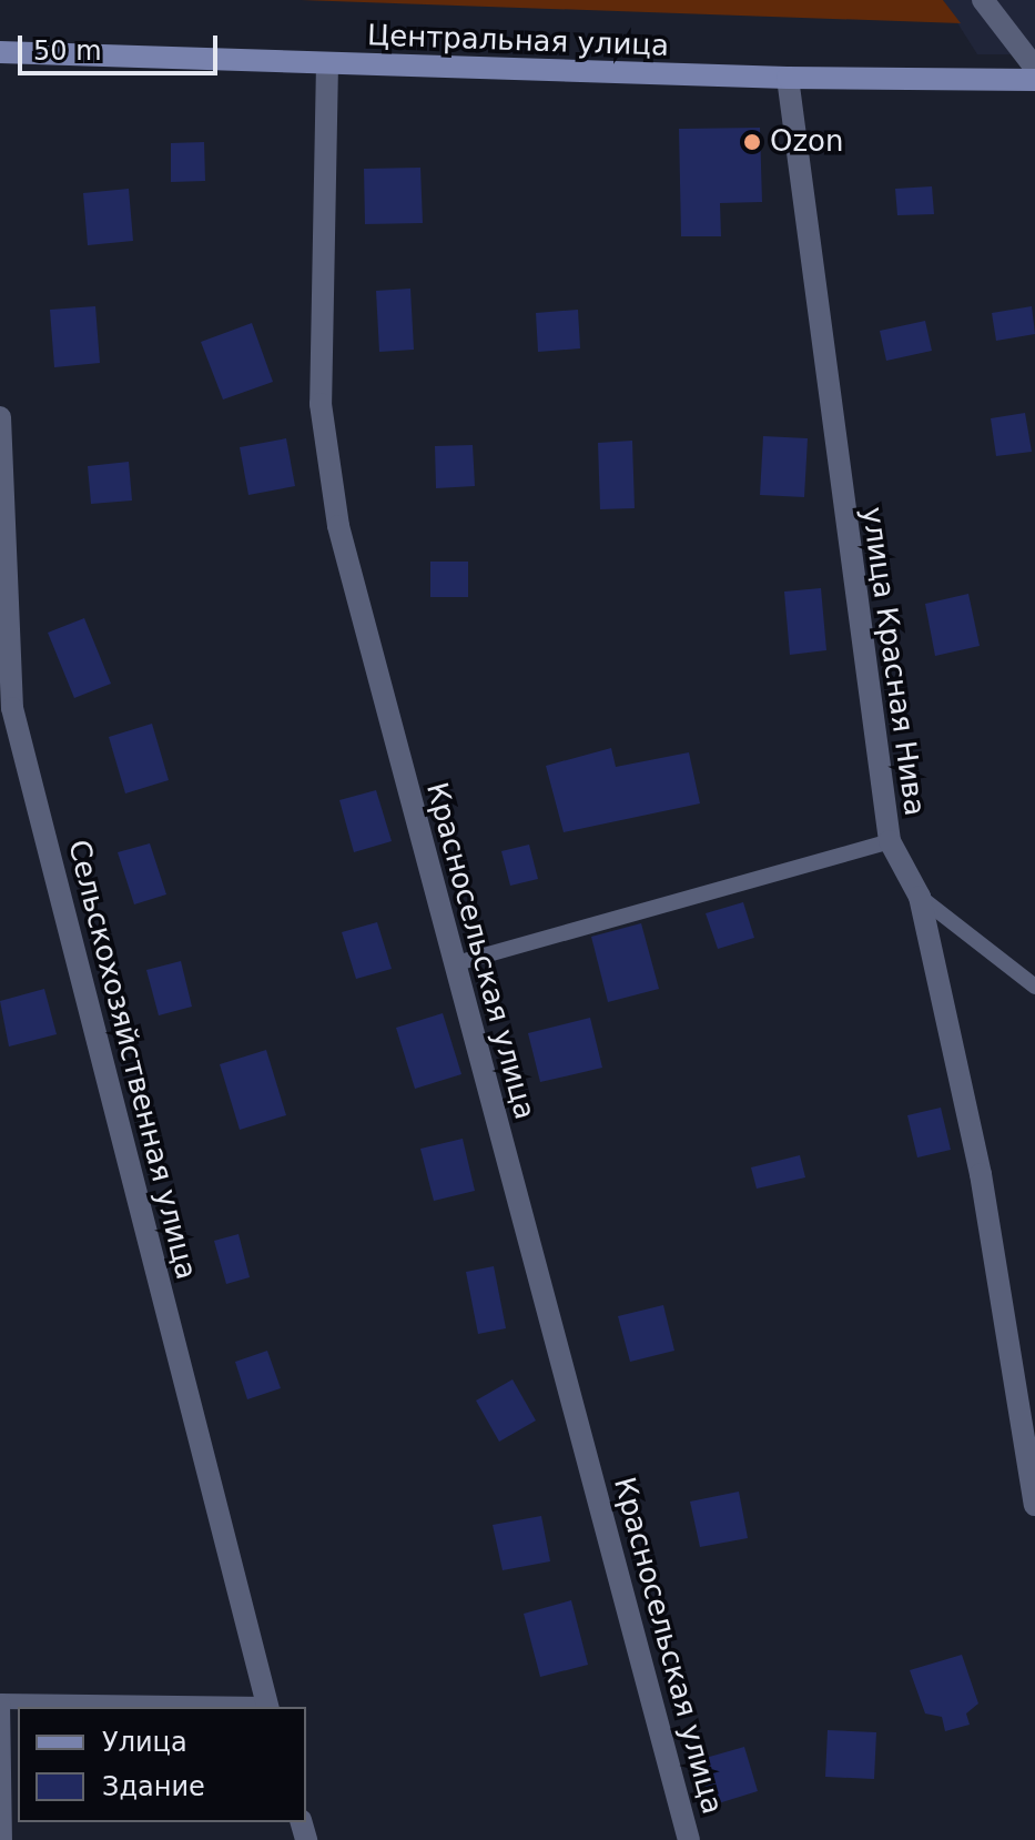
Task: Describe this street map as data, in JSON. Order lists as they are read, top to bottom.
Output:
{
  "streets": {
    "street": [
      "Центральная улица",
      "улица Красная Нива",
      "Красносельская улица",
      "Сельскохозяйственная улица"
    ]
  },
  "crossings": [
    ["Центральная улица", "улица Красная Нива"],
    ["Центральная улица", "Красносельская улица"]
  ],
  "places": ["Ozon"],
  "legend": ["Улица", "Здание"],
  "scale_bar": "50 m"
}
